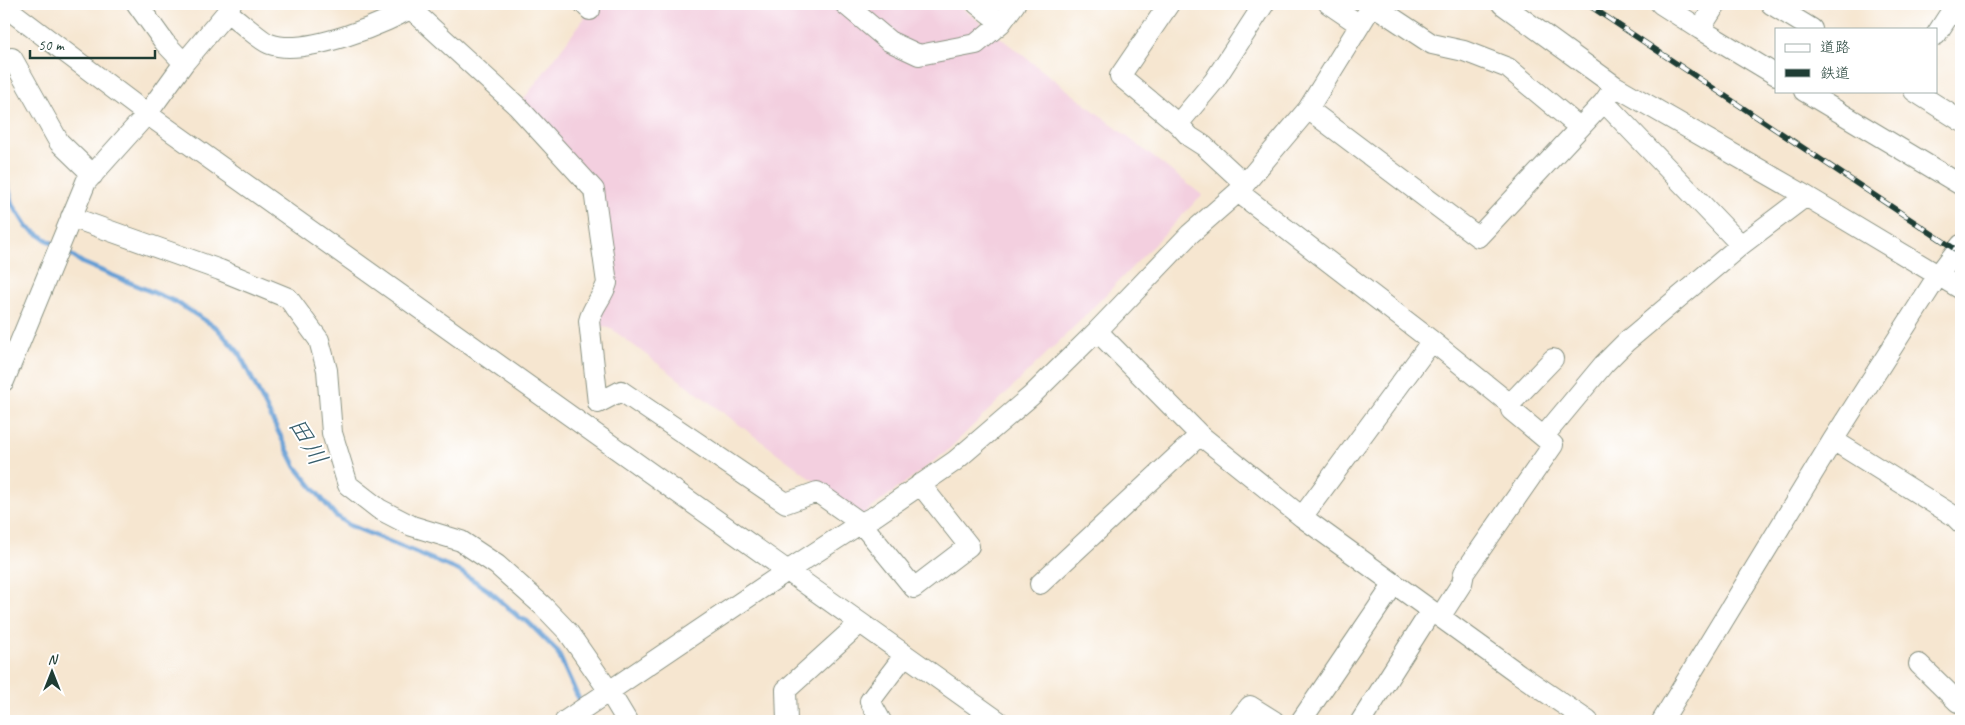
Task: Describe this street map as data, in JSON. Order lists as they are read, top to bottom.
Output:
{
  "water": ["田川"],
  "legend": ["道路", "鉄道"],
  "scale_bar": "50 m",
  "north": "top"
}
